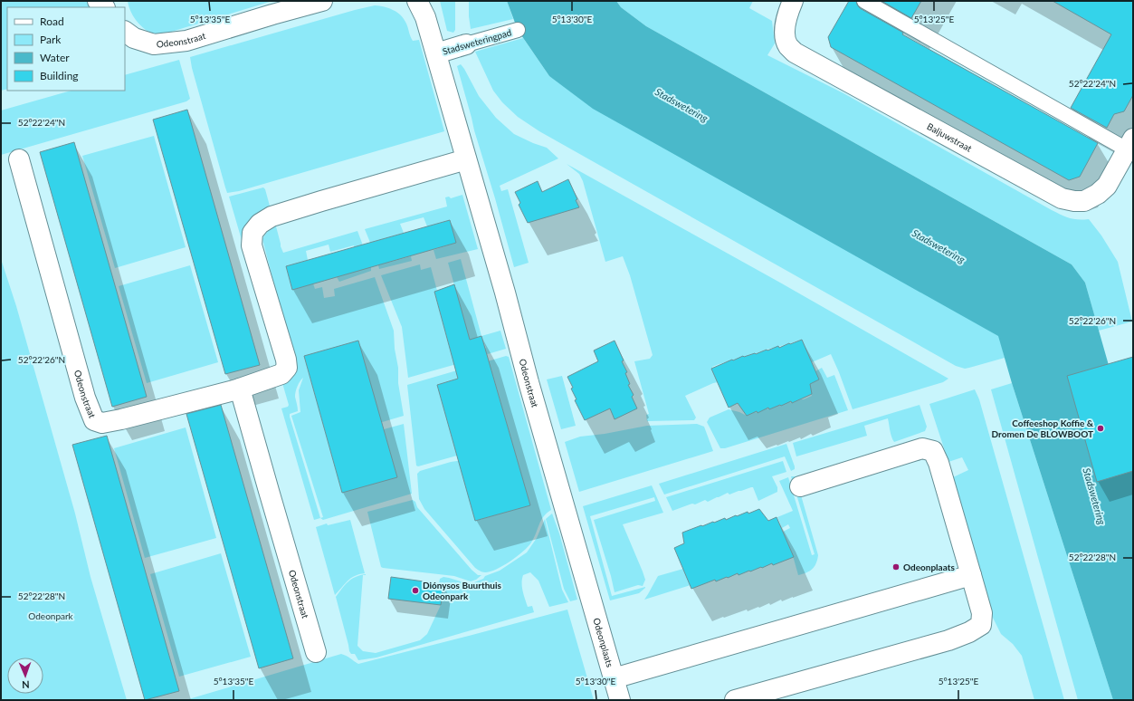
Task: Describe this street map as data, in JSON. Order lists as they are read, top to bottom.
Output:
{
  "streets": {
    "street": [
      "Odeonstraat",
      "Stadsweteringpad",
      "Baljuwstraat",
      "Odeonplaats"
    ]
  },
  "crossings": [
    ["Odeonstraat", "Stadsweteringpad"],
    ["Odeonstraat", "Odeonplaats"]
  ],
  "water": ["Stadswetering"],
  "parks": ["Odeonpark"],
  "places": ["Coffeeshop Koffie & Dromen De BLOWBOOT", "Odeonplaats", "Diónysos Buurthuis Odeonpark"],
  "legend": [
    "Road",
    "Park",
    "Water",
    "Building"
  ],
  "north": "bottom",
  "coordinates": [
    "5°13'35\"E",
    "5°13'30\"E",
    "5°13'25\"E",
    "52°22'24\"N",
    "52°22'26\"N",
    "52°22'28\"N"
  ]
}
